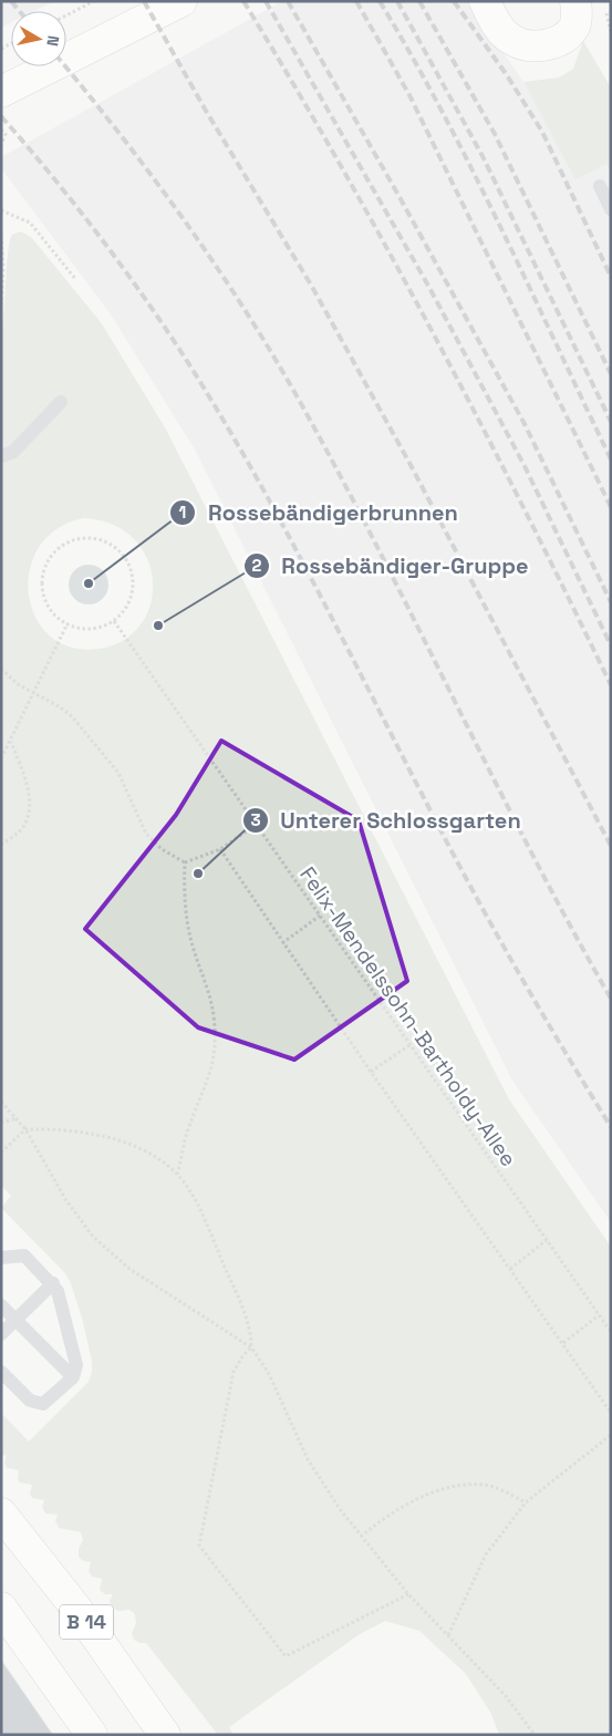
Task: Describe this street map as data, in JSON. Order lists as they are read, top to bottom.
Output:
{
  "streets": {
    "main road": ["B 14"],
    "path": ["Felix-Mendelssohn-Bartholdy-Allee"]
  },
  "places": ["Rossebändigerbrunnen", "Rossebändiger-Gruppe", "Unterer Schlossgarten"],
  "north": "right"
}
